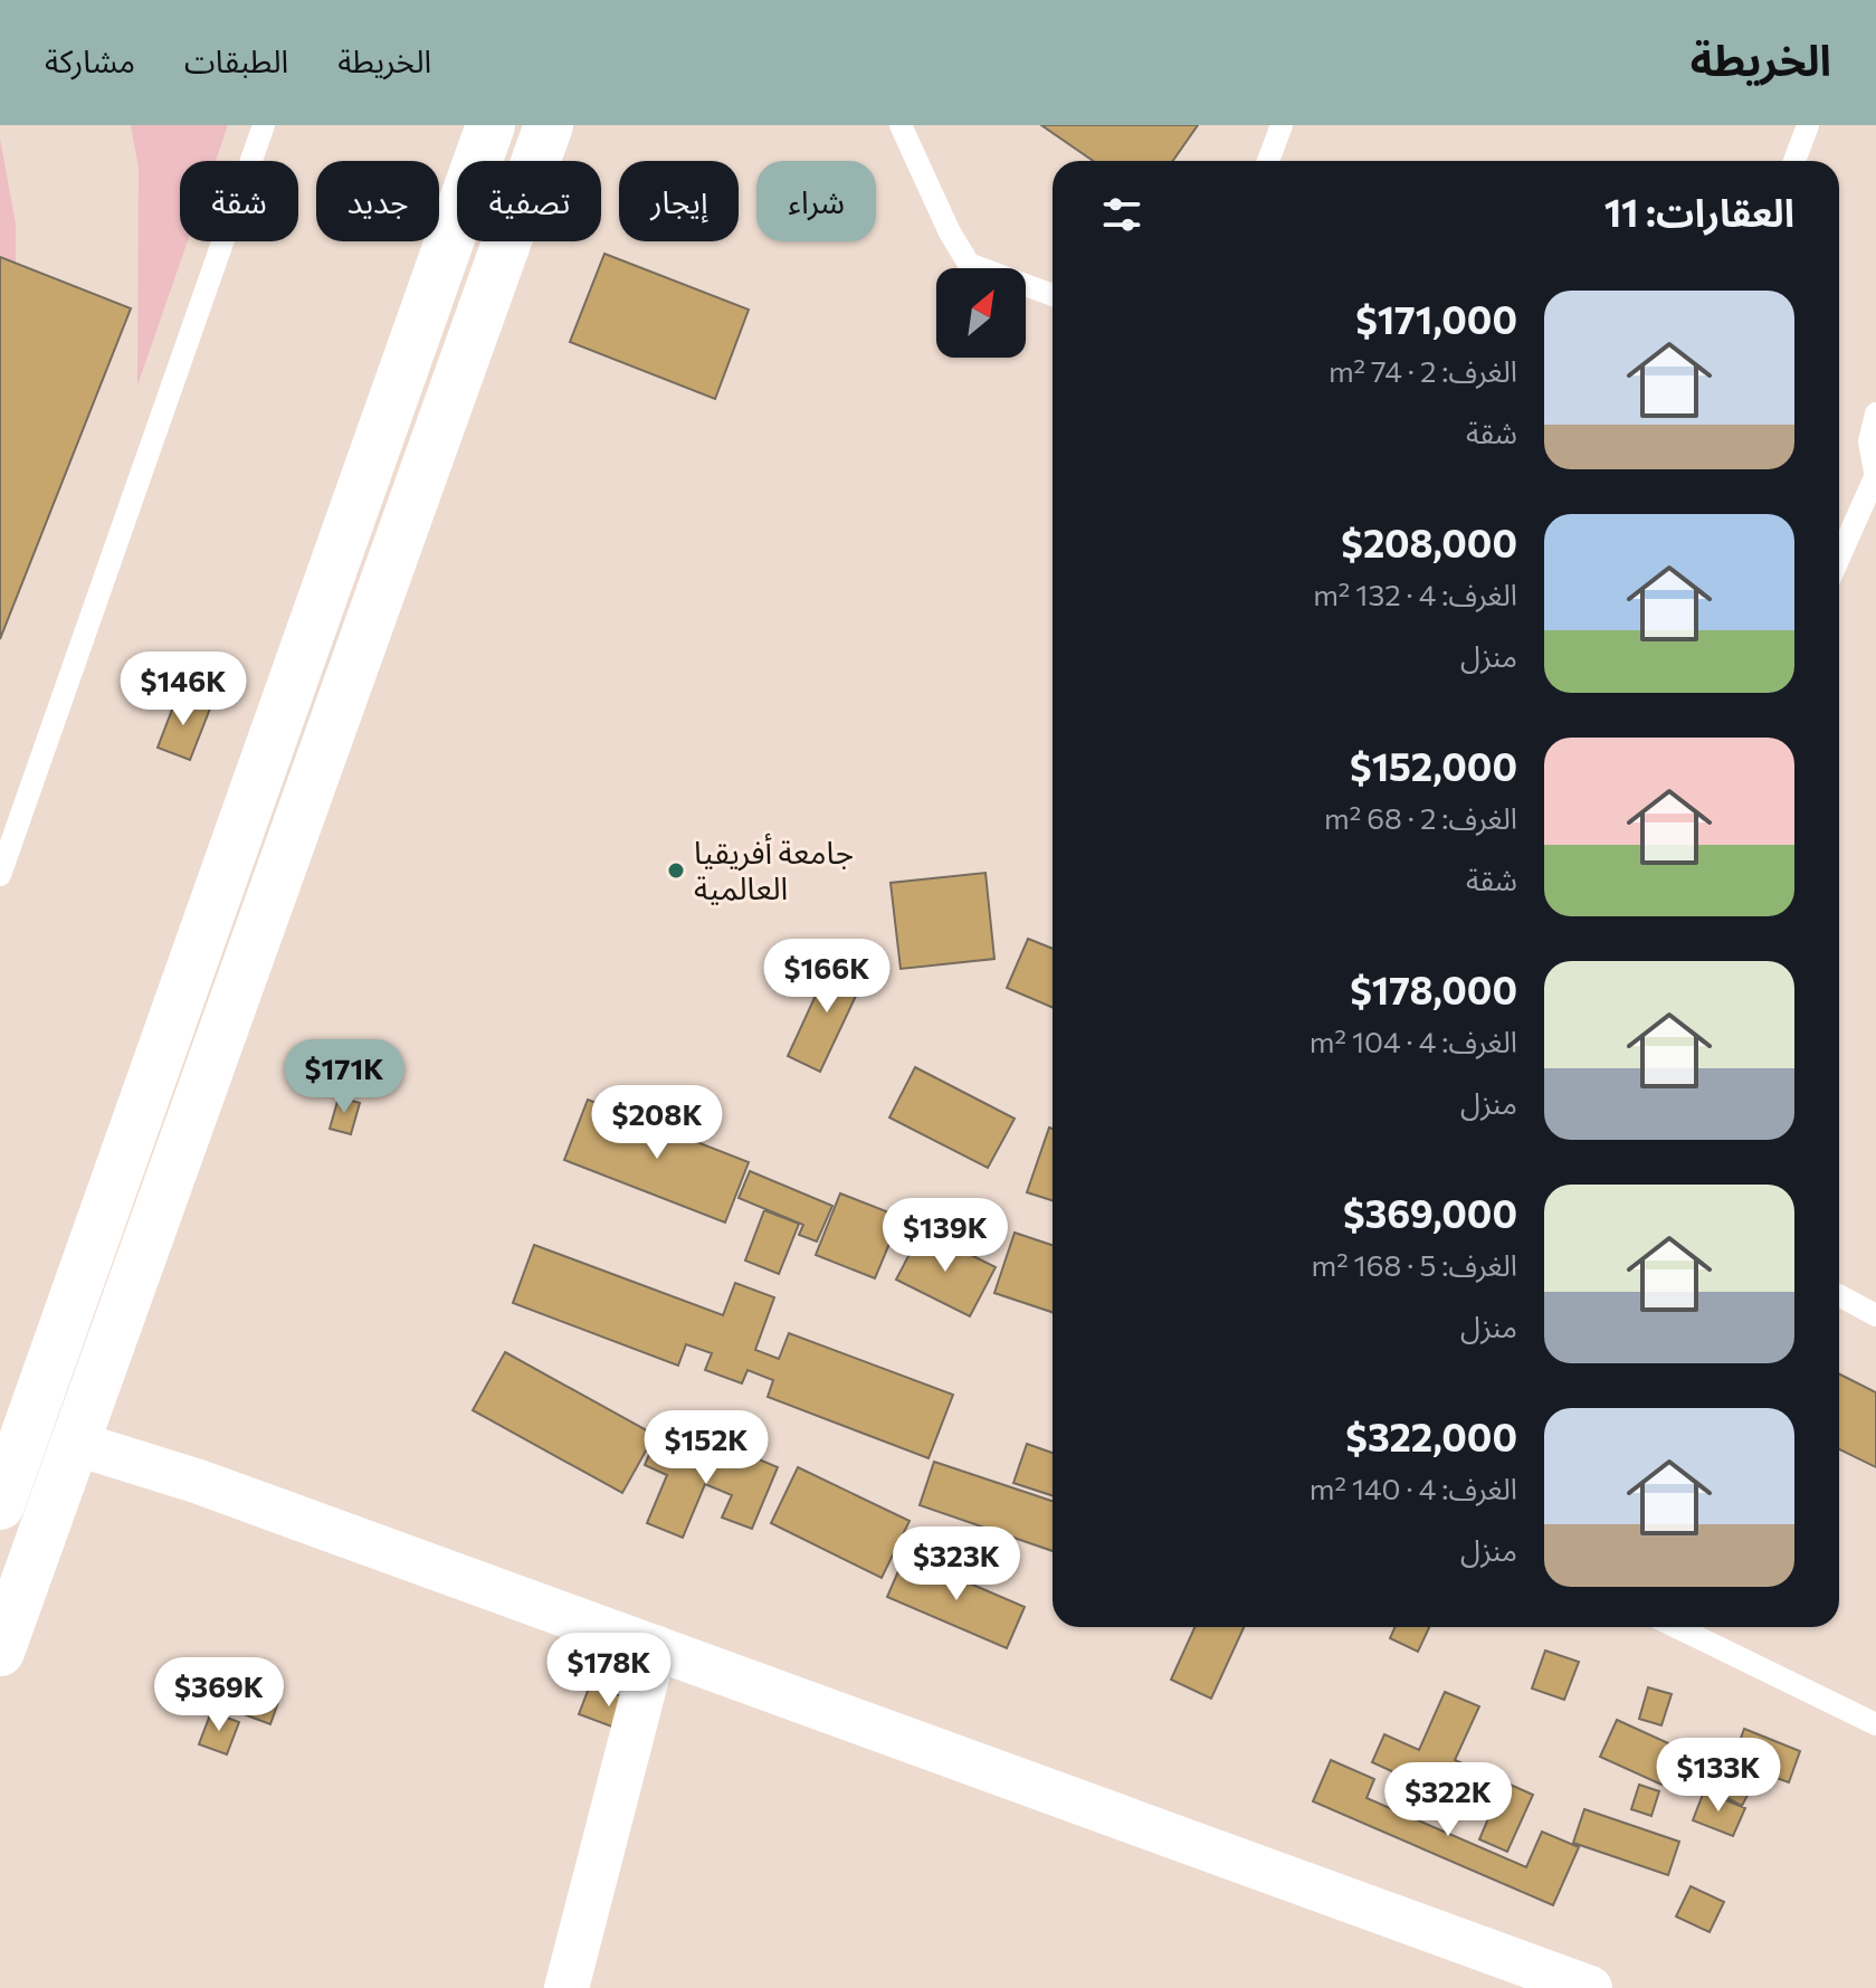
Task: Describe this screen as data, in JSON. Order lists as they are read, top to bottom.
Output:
{
  "places": ["جامعة أفريقيا العالمية"],
  "north": "top right",
  "page": {
    "header": "الخريطة",
    "nav": ["الخريطة", "الطبقات", "مشاركة"],
    "chip": [
      "شراء",
      "إيجار",
      "تصفية",
      "جديد",
      "شقة"
    ],
    "heading": "العقارات: 11",
    "list": [
      {
        "name": "$171,000",
        "note": "الغرف: 2 · 74 m² · شقة"
      },
      {
        "name": "$208,000",
        "note": "الغرف: 4 · 132 m² · منزل"
      },
      {
        "name": "$152,000",
        "note": "الغرف: 2 · 68 m² · شقة"
      },
      {
        "name": "$178,000",
        "note": "الغرف: 4 · 104 m² · منزل"
      },
      {
        "name": "$369,000",
        "note": "الغرف: 5 · 168 m² · منزل"
      },
      {
        "name": "$322,000",
        "note": "الغرف: 4 · 140 m² · منزل"
      }
    ],
    "price": [
      "$146K",
      "$166K",
      "$171K",
      "$208K",
      "$139K",
      "$152K",
      "$323K",
      "$178K",
      "$369K",
      "$133K",
      "$322K"
    ]
  }
}
